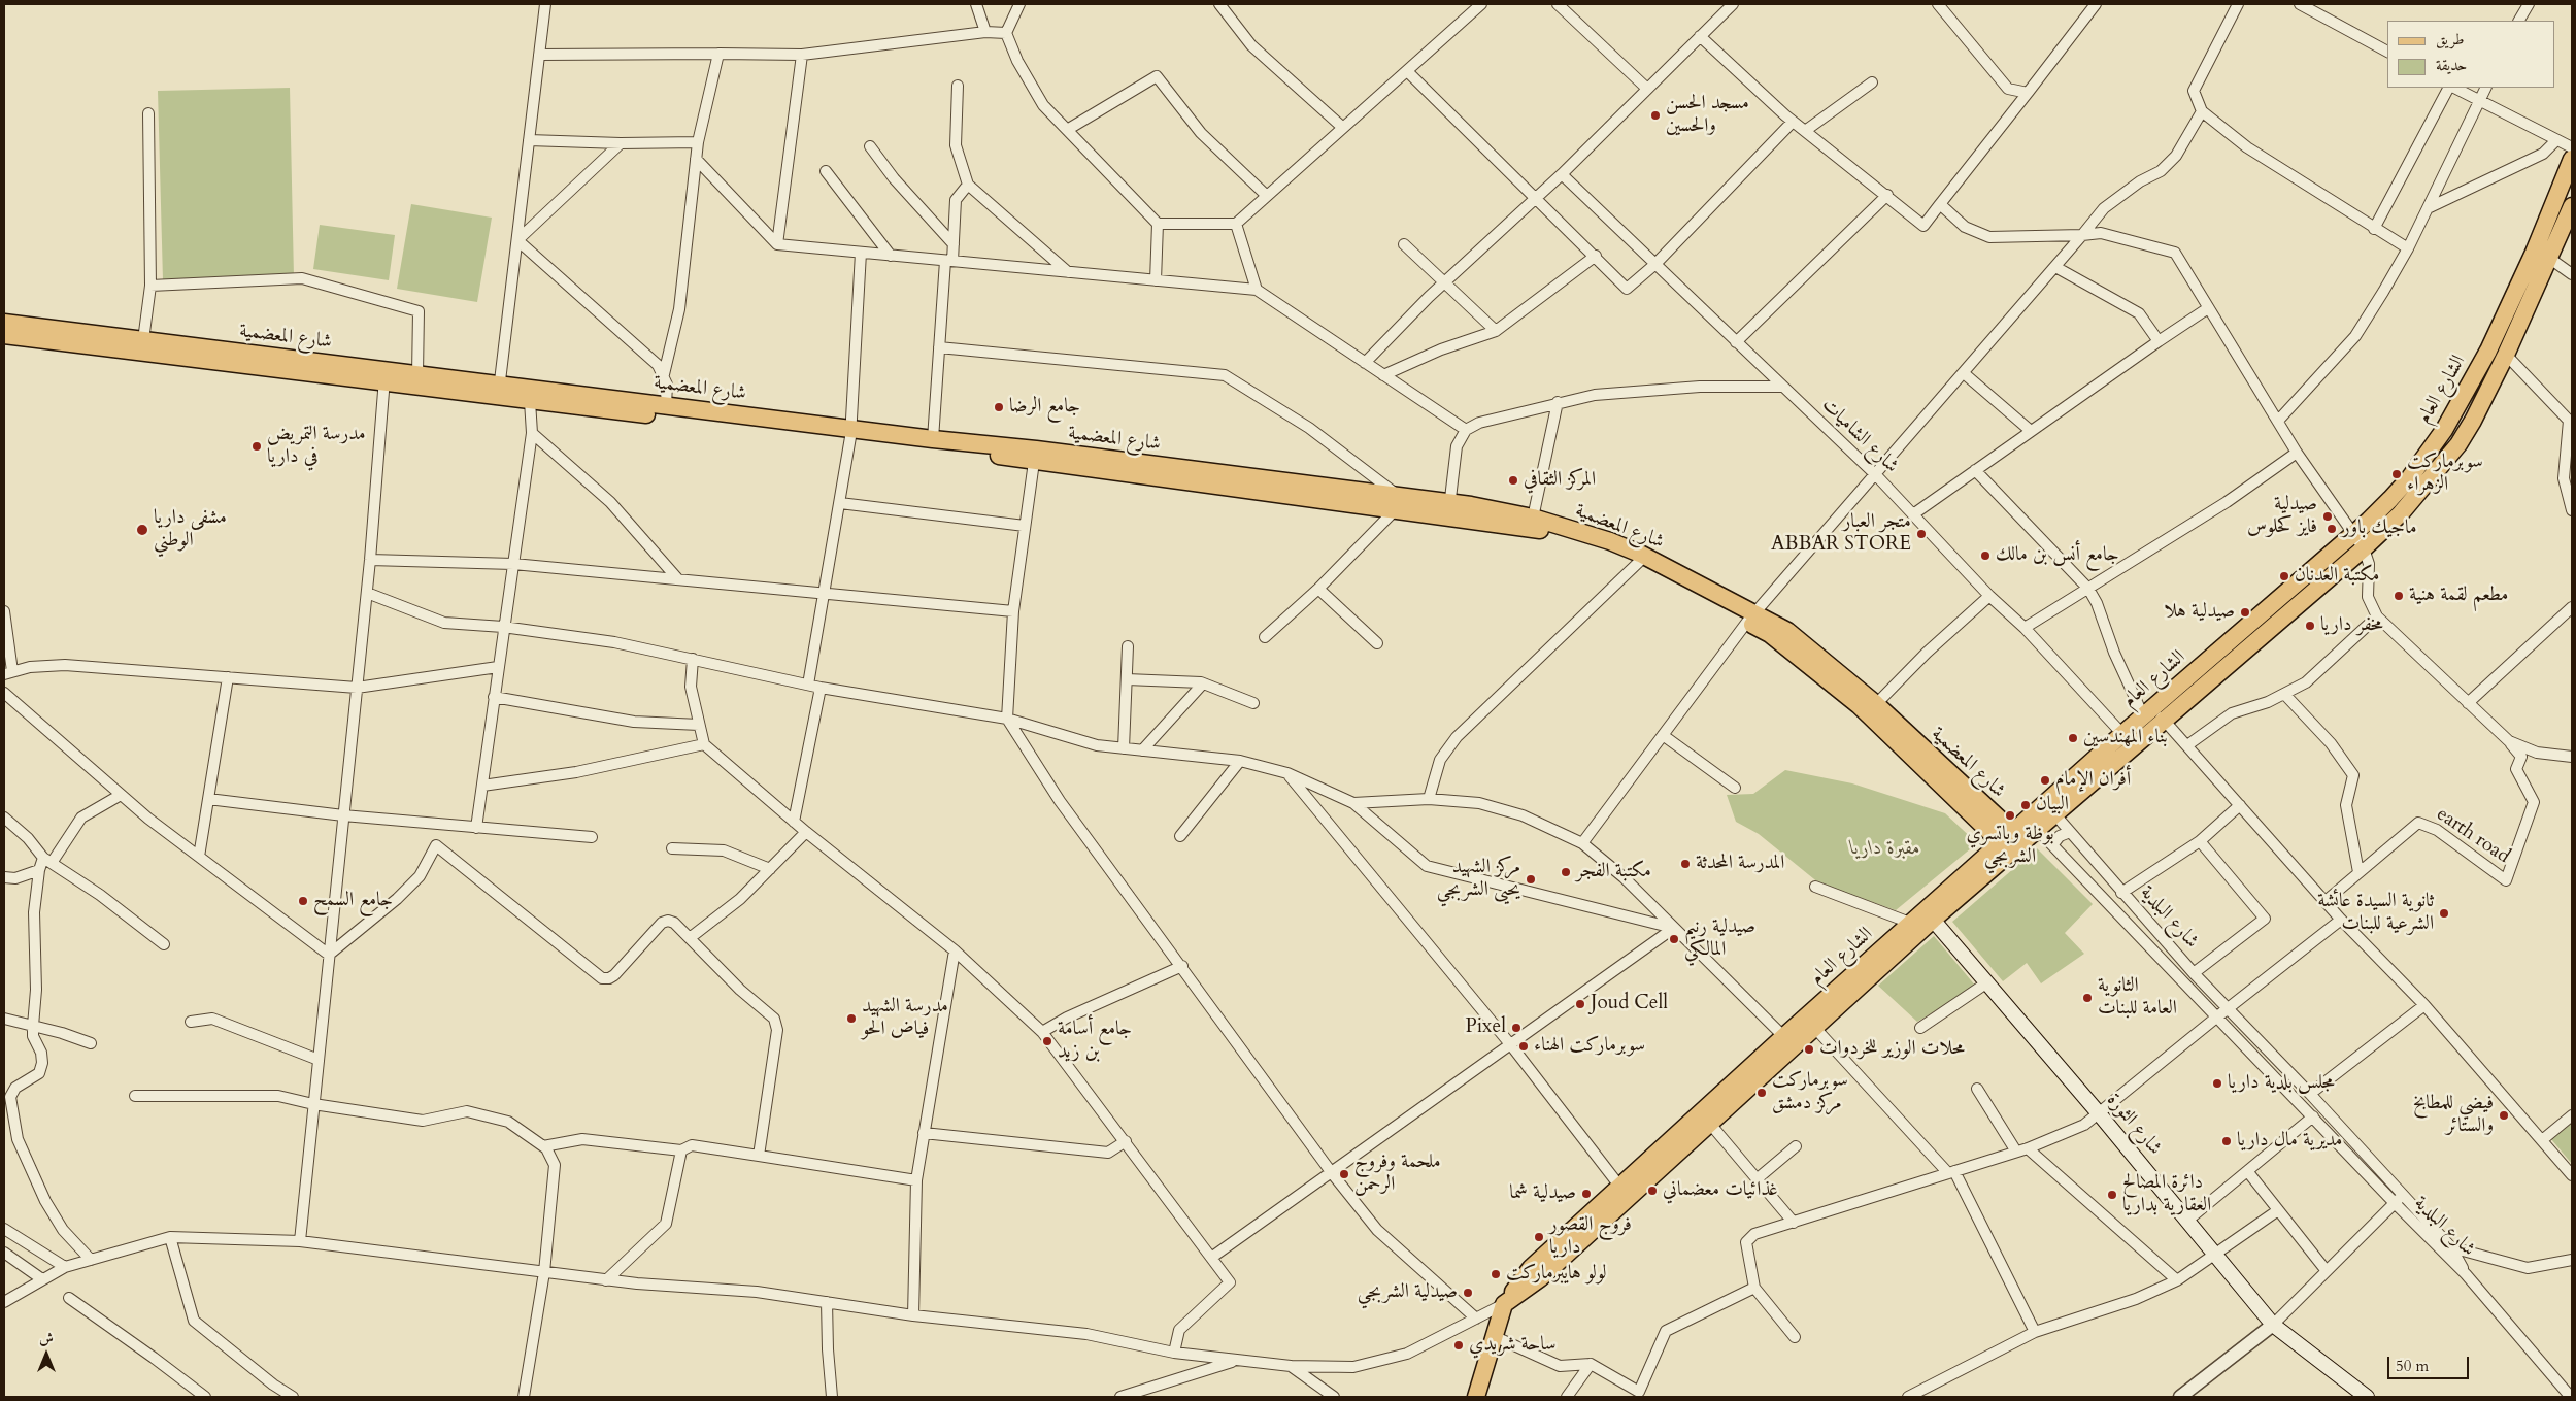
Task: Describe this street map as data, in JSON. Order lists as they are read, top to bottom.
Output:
{
  "streets": {
    "main road": ["شارع المعضمية", "الشارع العام", "شارع الثورة"],
    "street": ["شارع الشاميات", "earth road", "شارع البلدية"]
  },
  "crossings": [
    ["شارع المعضمية", "الشارع العام"],
    ["الشارع العام", "شارع الشاميات"],
    ["الشارع العام", "شارع البلدية"],
    ["الشارع العام", "شارع الثورة"]
  ],
  "parks": ["مقبرة داريا"],
  "places": [
    "مسجد الحسن والحسين",
    "جامع الرضا",
    "مدرسة التمريض في داريا",
    "سوبرماركت الزهراء",
    "المركز الثقافي",
    "صيدلية فايز كحلوس",
    "ماجيك باور",
    "مشفى داريا الوطني",
    "متجر العبار ABBAR STORE",
    "جامع أنس بن مالك",
    "مكتبة العدنان",
    "مطعم لقمة هنية",
    "صيدلية هلا",
    "مخفر داريا",
    "بناء المهندسين",
    "أفران الإمام",
    "البيان",
    "بوظة وباتسري الشربجي",
    "المدرسة المحدثة",
    "مكتبة الفجر",
    "مركز الشهيد يحيى الشربجي",
    "جامع السمح",
    "ثانوية السيدة عائشة الشرعية للبنات",
    "صيدلية رنيم المالكي",
    "الثانوية العامة للبنات",
    "Joud Cell",
    "مدرسة الشهيد فياض الحو",
    "Pixel",
    "جامع أسامة بن زيد",
    "سوبرماركت الهناء",
    "محلات الوزير للخردوات",
    "مجلس بلدية داريا",
    "سوبرماركت مركز دمشق",
    "فيضي للمطابخ والستائر",
    "مديرية مال داريا",
    "ملحمة وفروج الرحمن",
    "غذائيات معضماني",
    "صيدلية شما",
    "دائرة المصالح العقارية بداريا",
    "فروج القصور داريا",
    "لولو هايبرماركت",
    "صيدلية الشربجي",
    "ساحة شريدي"
  ],
  "legend": ["طريق", "حديقة"],
  "scale_bar": "50 m",
  "north": "top"
}
